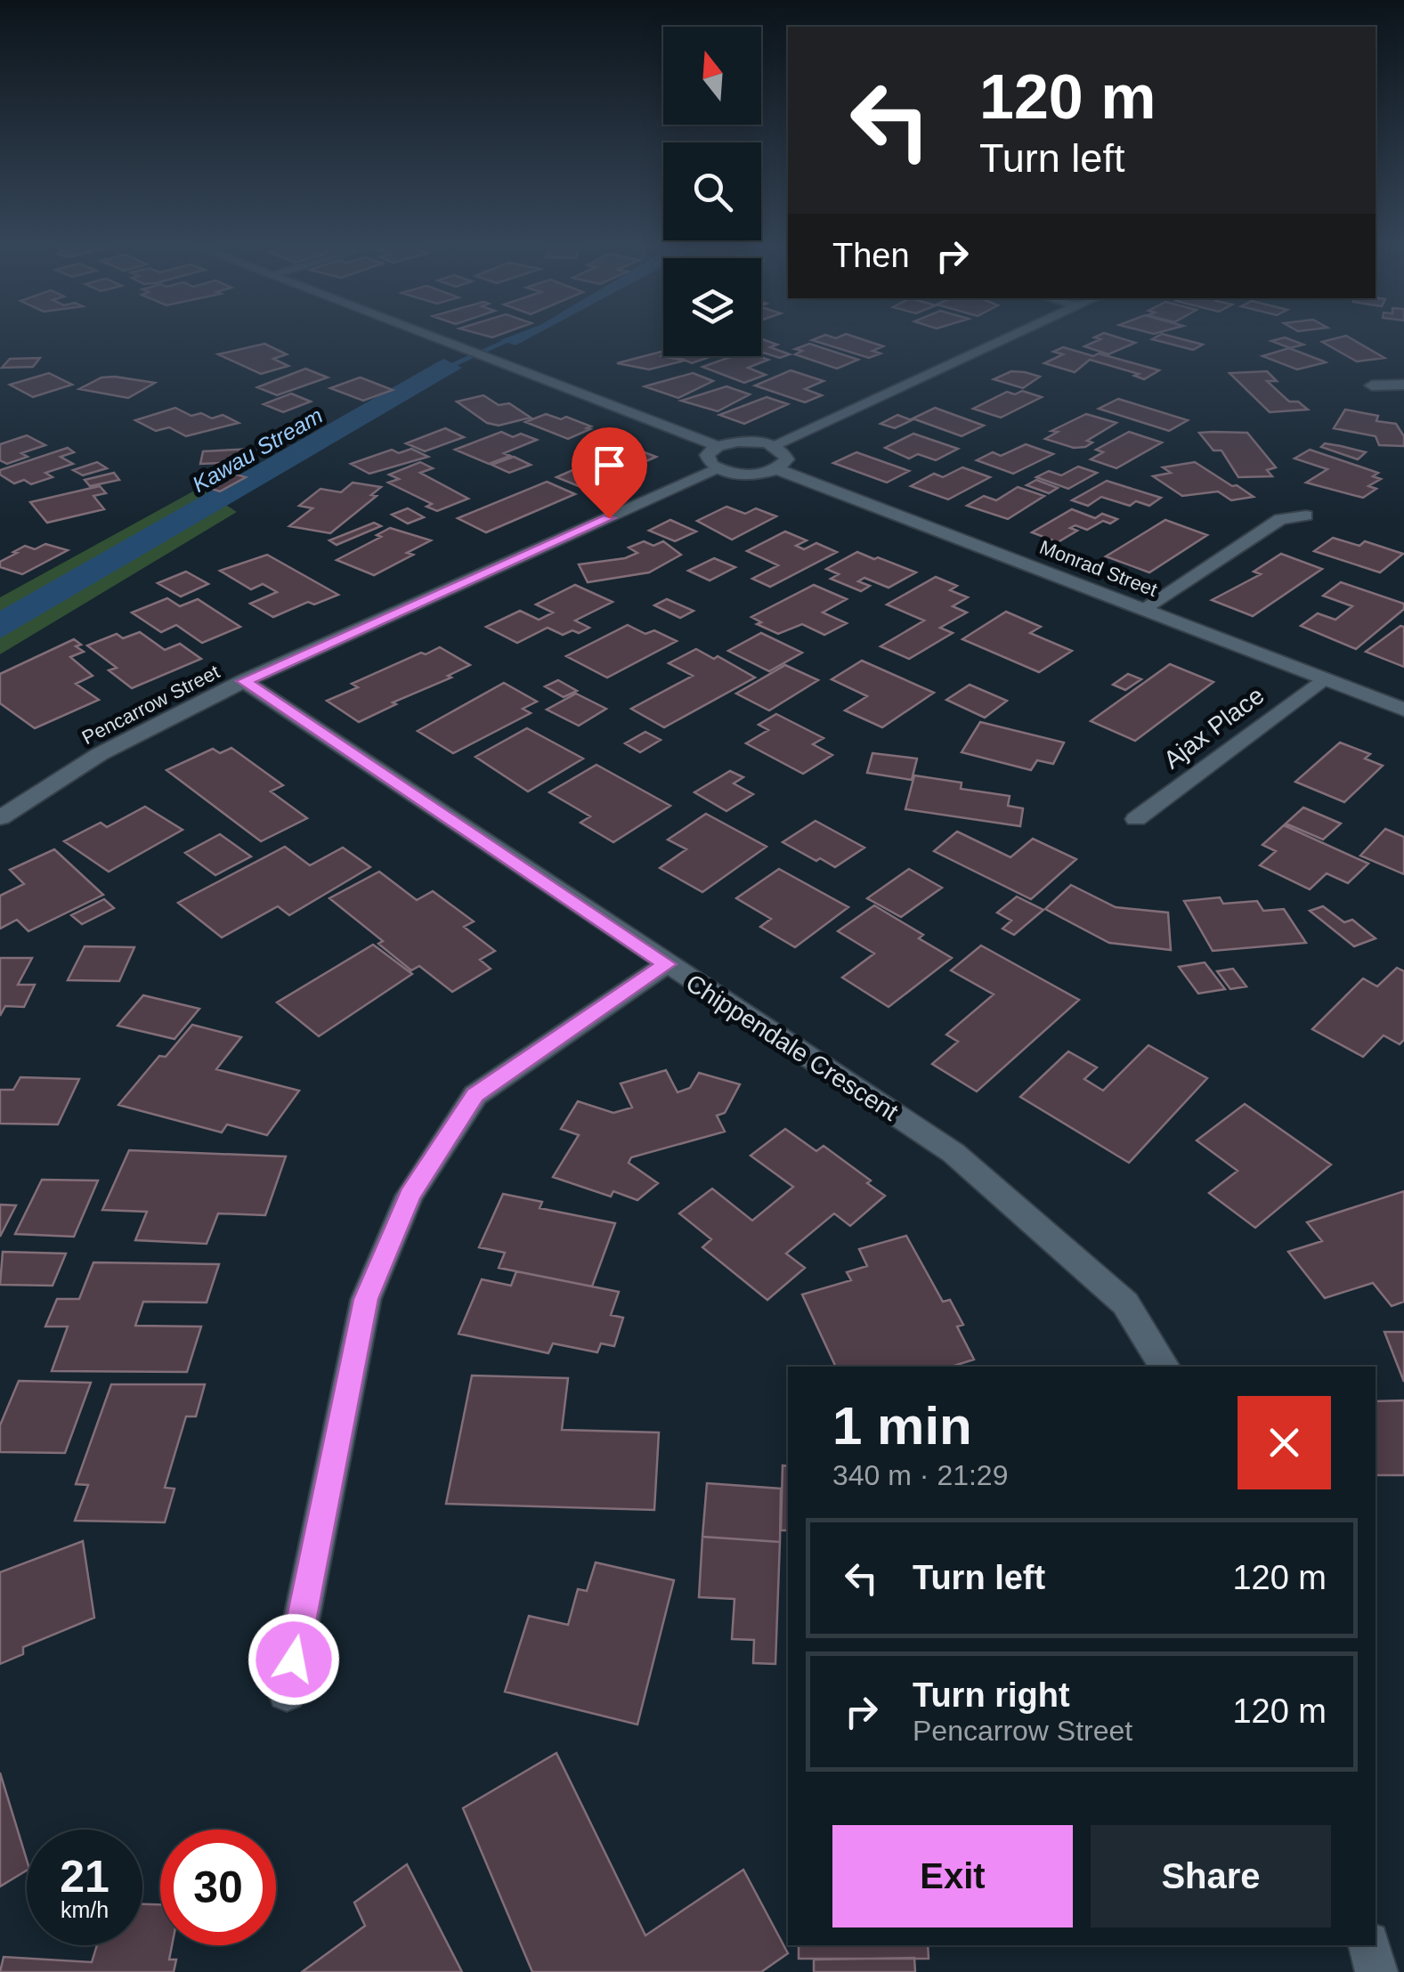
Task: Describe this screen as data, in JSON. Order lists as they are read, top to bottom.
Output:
{
  "streets": {
    "street": [
      "Monrad Street",
      "Pencarrow Street",
      "Ajax Place",
      "Chippendale Crescent"
    ]
  },
  "crossings": [
    ["Monrad Street", "Ajax Place"],
    ["Pencarrow Street", "Chippendale Crescent"]
  ],
  "water": ["Kawau Stream"],
  "north": "top",
  "page": {
    "turn": ["120 m", "Turn left"],
    "then": "Then",
    "heading": ["1 min", "340 m · 21:29"],
    "list": [
      {
        "name": "Turn left",
        "value": "120 m"
      },
      {
        "name": "Turn right",
        "note": "Pencarrow Street",
        "value": "120 m"
      }
    ],
    "buttons": ["Exit", "Share"],
    "speed": "21 km/h",
    "limit": "30"
  }
}
